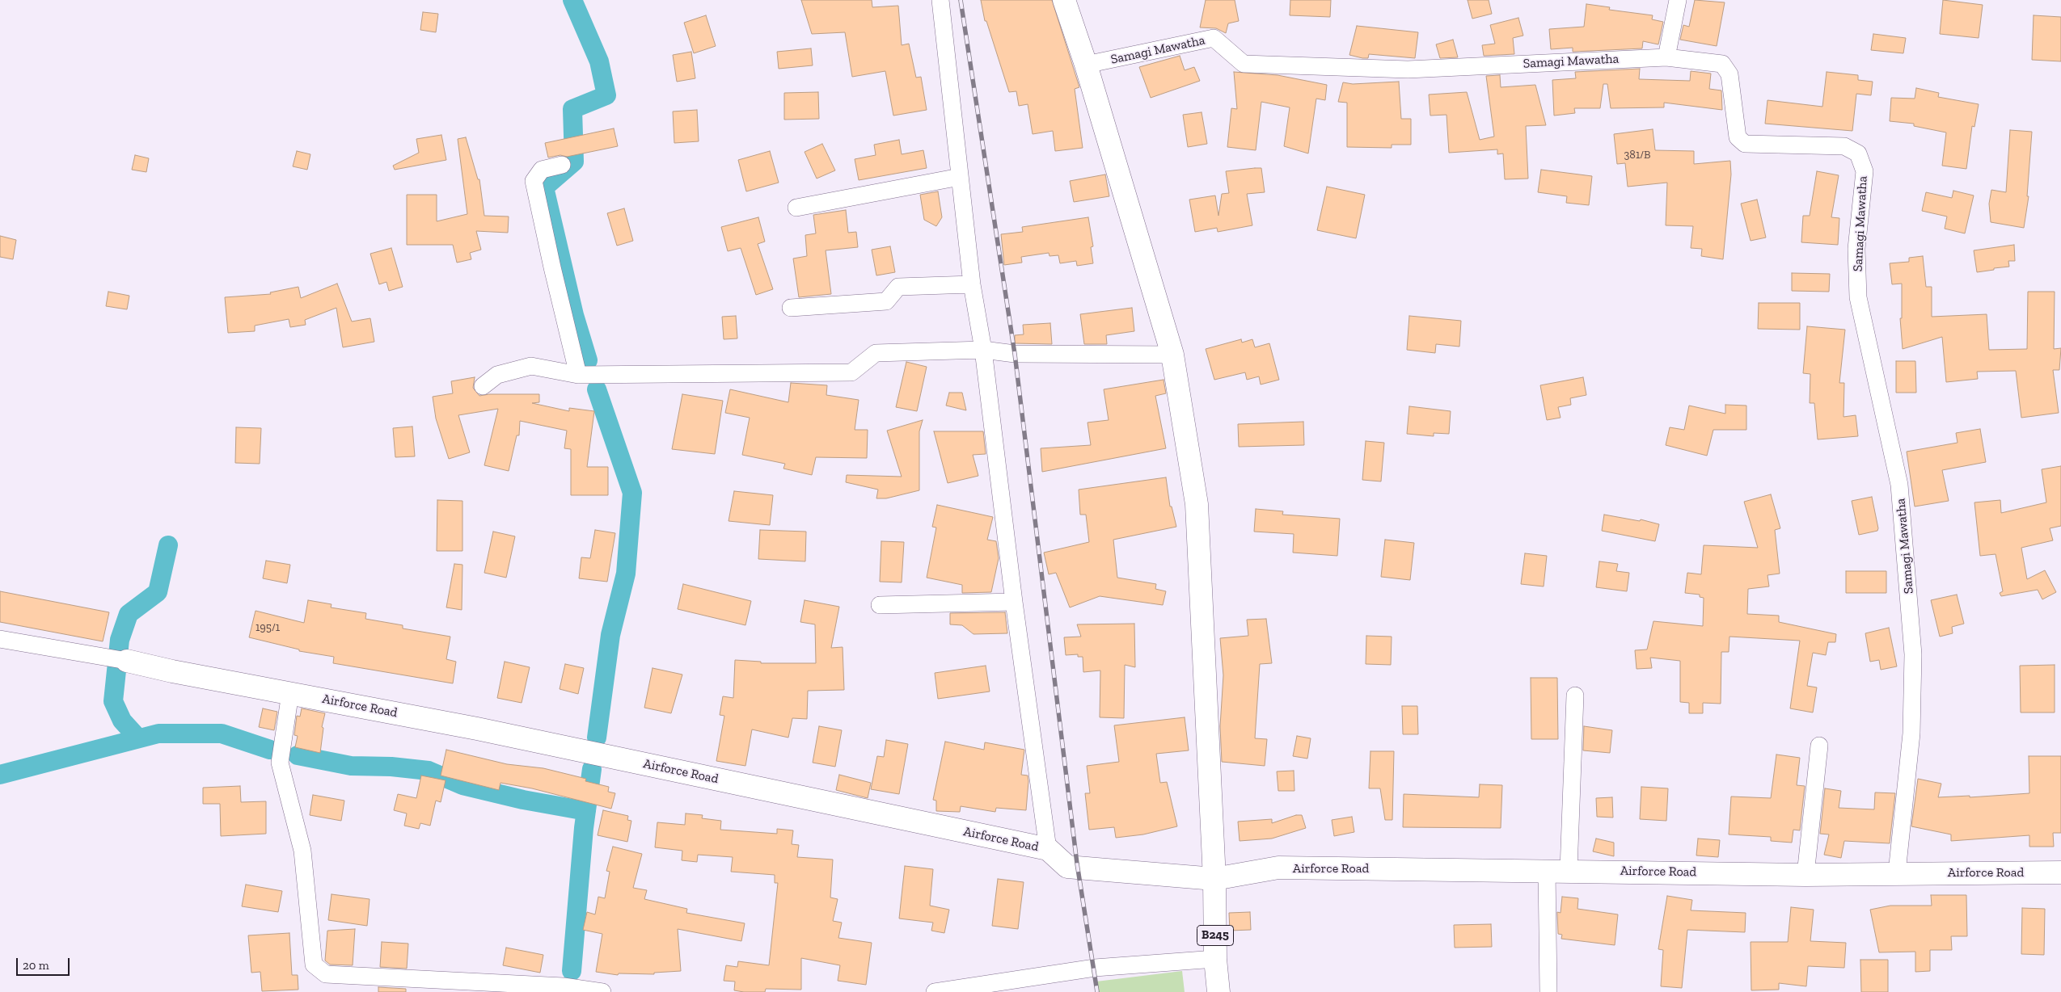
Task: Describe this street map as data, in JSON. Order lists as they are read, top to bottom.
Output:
{
  "streets": {
    "street": ["Samagi Mawatha", "Airforce Road", "B245"]
  },
  "crossings": [
    ["Samagi Mawatha", "Airforce Road"],
    ["Airforce Road", "B245"]
  ],
  "house_numbers": ["381/B", "195/1"],
  "scale_bar": "20 m"
}
